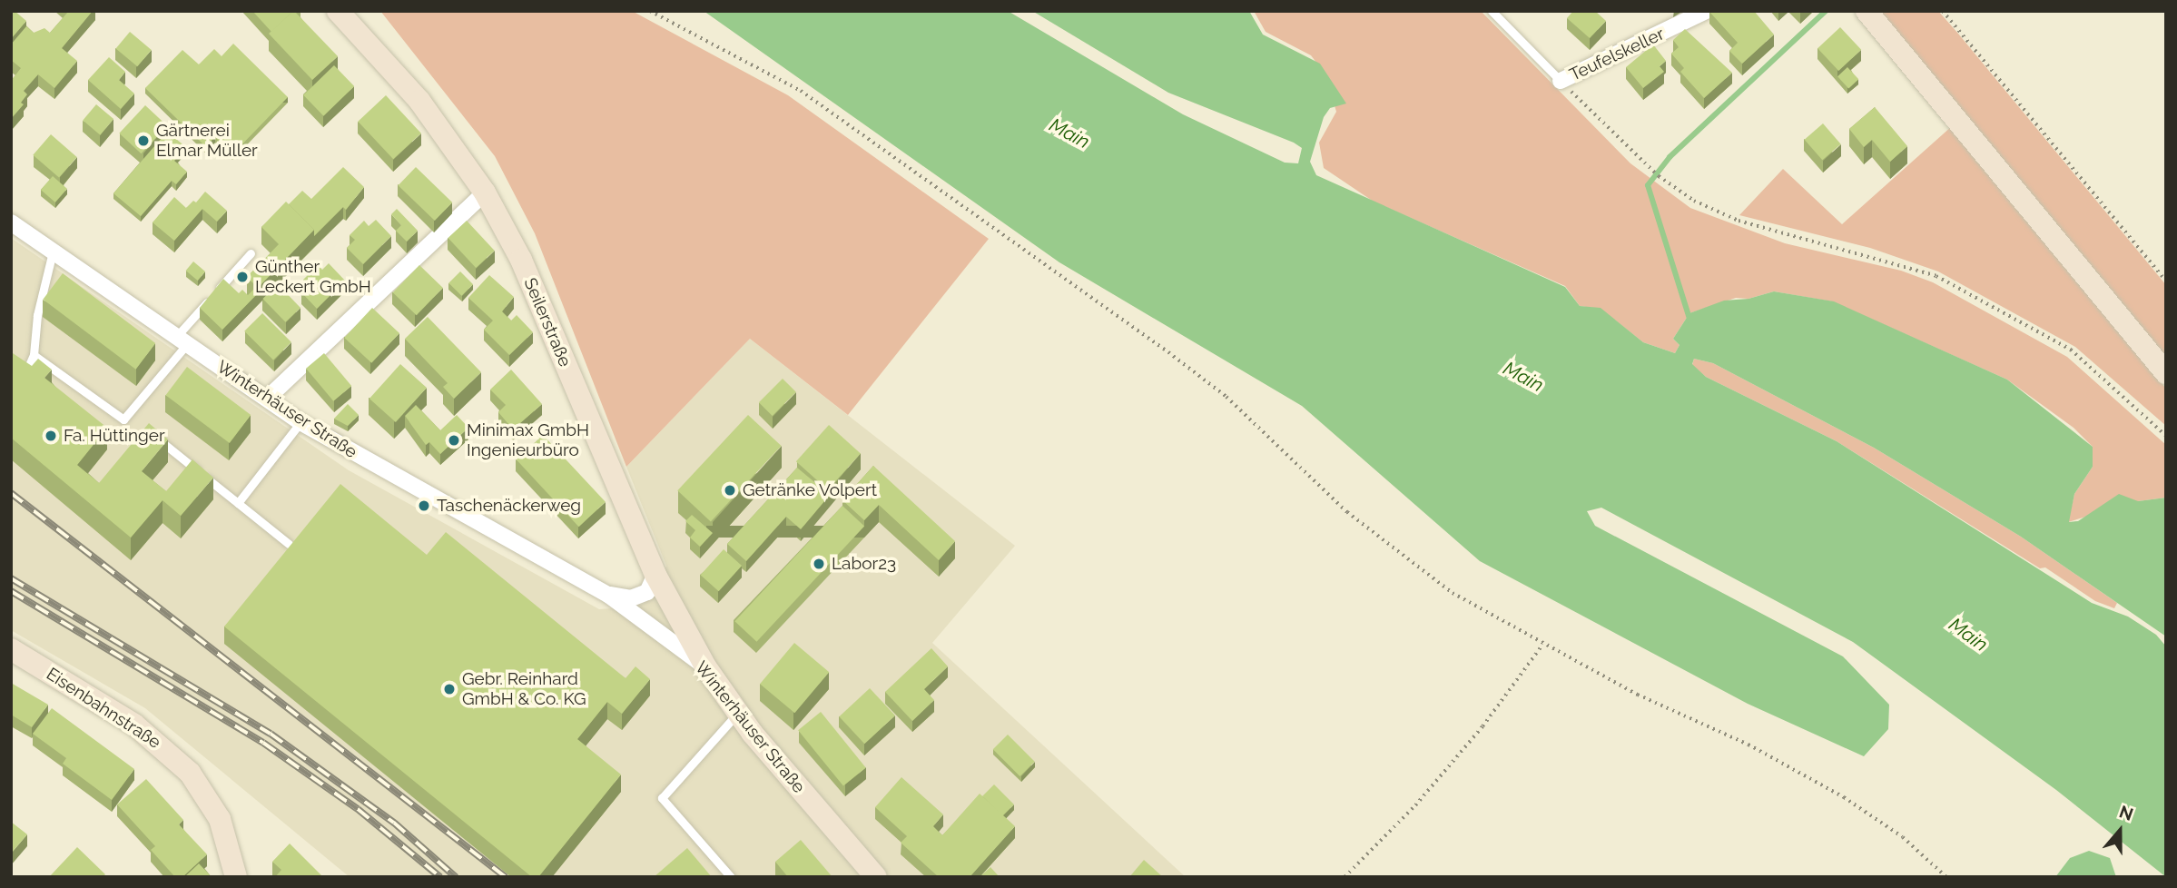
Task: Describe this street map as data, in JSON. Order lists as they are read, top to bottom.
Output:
{
  "streets": {
    "main road": ["Seilerstraße", "Winterhäuser Straße", "Eisenbahnstraße"],
    "street": ["Teufelskeller"]
  },
  "crossings": [
    ["Seilerstraße", "Winterhäuser Straße"]
  ],
  "water": ["Main"],
  "places": [
    "Gärtnerei Elmar Müller",
    "Günther Leckert GmbH",
    "Fa. Hüttinger",
    "Minimax GmbH Ingenieurbüro",
    "Getränke Volpert",
    "Taschenäckerweg",
    "Labor23",
    "Gebr. Reinhard GmbH & Co. KG"
  ],
  "north": "top"
}
